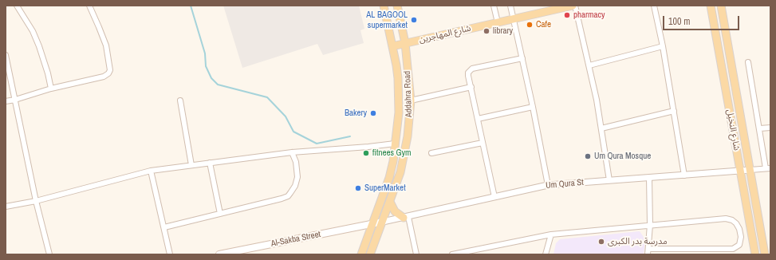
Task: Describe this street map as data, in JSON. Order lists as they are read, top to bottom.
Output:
{
  "streets": {
    "main road": [
      "شارع المهاجرين",
      "Addahra Road",
      "شارع النخيل",
      "Al-Sakba Street"
    ],
    "street": ["Um Qura St"]
  },
  "crossings": [
    ["شارع المهاجرين", "Addahra Road"],
    ["Addahra Road", "Um Qura St"],
    ["Addahra Road", "Al-Sakba Street"],
    ["شارع النخيل", "Um Qura St"],
    ["Um Qura St", "Al-Sakba Street"]
  ],
  "places": [
    "pharmacy",
    "AL BAGOOL supermarket",
    "Cafe",
    "library",
    "Bakery",
    "fitnees Gym",
    "Um Qura Mosque",
    "SuperMarket",
    "مدرسة بدر الكبرى"
  ],
  "scale_bar": "100 m"
}
